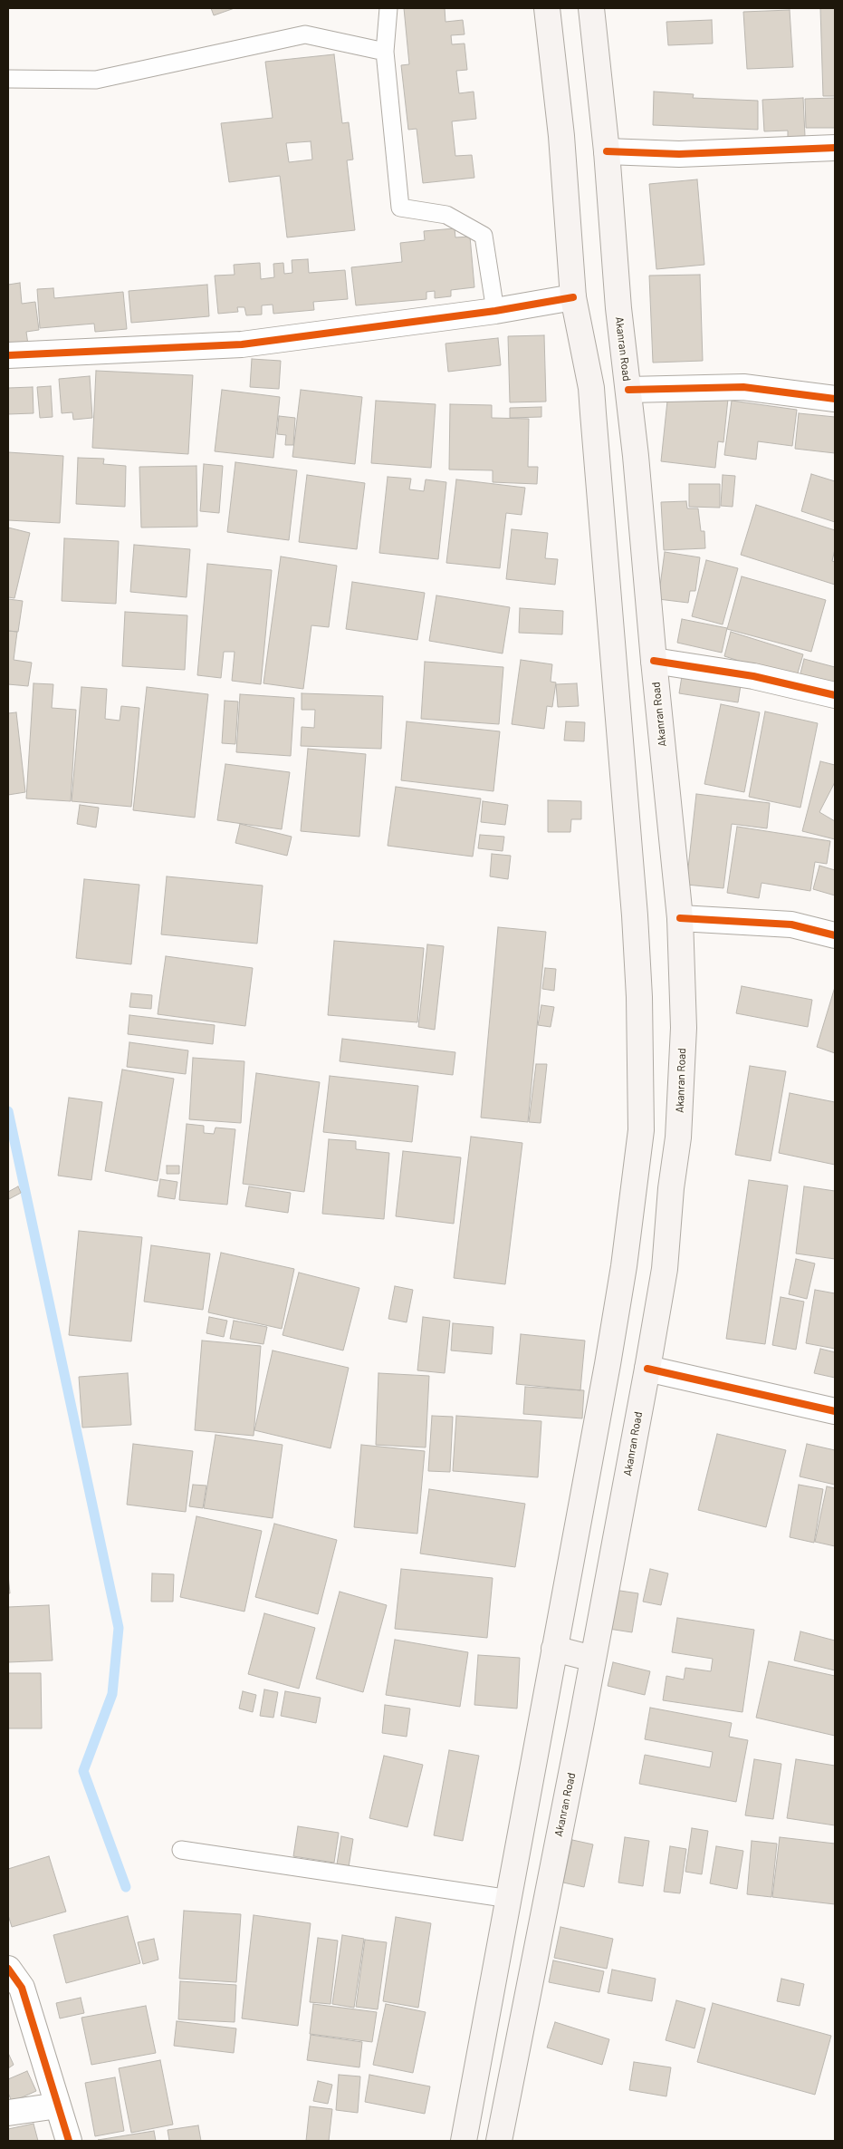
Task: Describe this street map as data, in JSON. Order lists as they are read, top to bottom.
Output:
{
  "streets": {
    "main road": ["Akanran Road"]
  }
}
